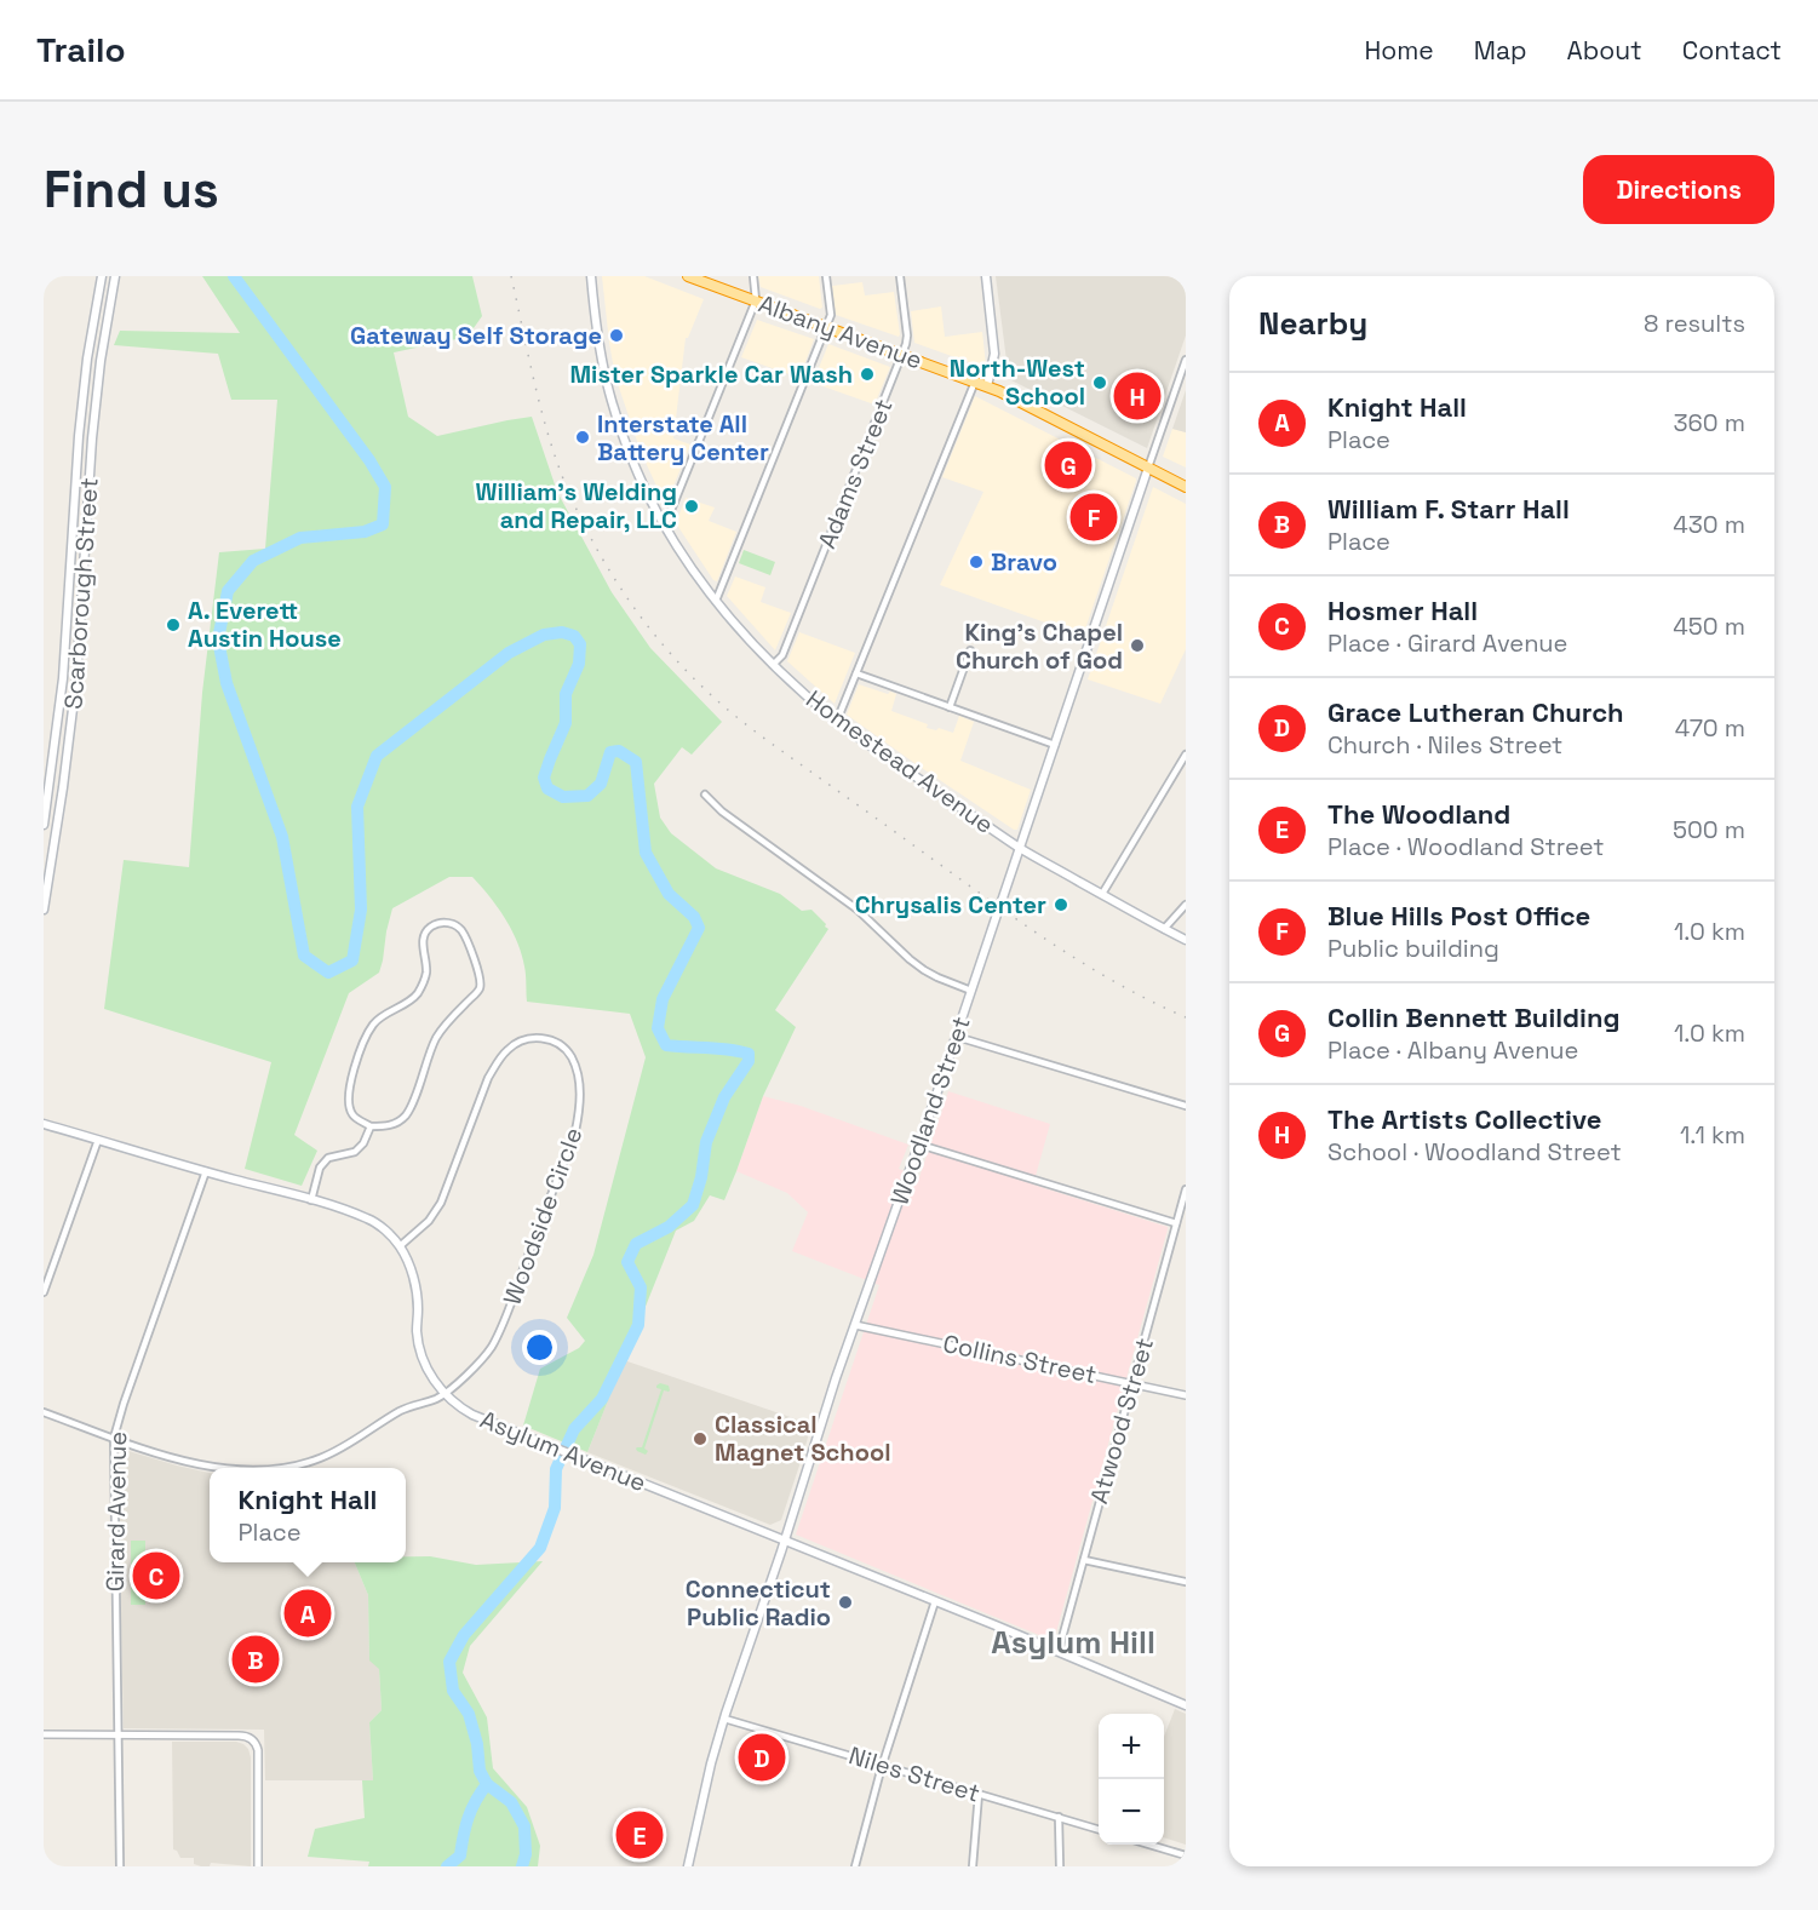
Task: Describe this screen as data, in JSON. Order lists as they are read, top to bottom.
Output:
{
  "streets": {
    "highway": ["Albany Avenue"],
    "main road": [
      "Scarborough Street",
      "Homestead Avenue",
      "Woodland Street",
      "Asylum Avenue"
    ],
    "street": [
      "Adams Street",
      "Woodside Circle",
      "Collins Street",
      "Atwood Street",
      "Girard Avenue",
      "Niles Street"
    ]
  },
  "crossings": [
    ["Albany Avenue", "Adams Street"],
    ["Albany Avenue", "Woodland Street"],
    ["Adams Street", "Homestead Avenue"],
    ["Homestead Avenue", "Woodland Street"],
    ["Woodland Street", "Collins Street"],
    ["Woodland Street", "Asylum Avenue"],
    ["Woodland Street", "Niles Street"],
    ["Woodside Circle", "Asylum Avenue"],
    ["Collins Street", "Atwood Street"],
    ["Atwood Street", "Asylum Avenue"],
    ["Asylum Avenue", "Girard Avenue"]
  ],
  "districts": ["Asylum Hill"],
  "places": [
    "Gateway Self Storage",
    "Mister Sparkle Car Wash",
    "North-West School",
    "Interstate All Battery Center",
    "William's Welding and Repair, LLC",
    "Bravo",
    "A. Everett Austin House",
    "King's Chapel Church of God",
    "Chrysalis Center",
    "Classical Magnet School",
    "Connecticut Public Radio"
  ],
  "page": {
    "header": "Trailo",
    "nav": [
      "Home",
      "Map",
      "About",
      "Contact"
    ],
    "buttons": "Directions",
    "title": "Find us",
    "heading": ["Nearby", "8 results"],
    "pins": [
      "H",
      "G",
      "F",
      "C",
      "A",
      "B",
      "D",
      "E"
    ],
    "list": [
      {
        "mark": "A",
        "name": "Knight Hall",
        "note": "Place",
        "value": "360 m"
      },
      {
        "mark": "B",
        "name": "William F. Starr Hall",
        "note": "Place",
        "value": "430 m"
      },
      {
        "mark": "C",
        "name": "Hosmer Hall",
        "note": "Place · Girard Avenue",
        "value": "450 m"
      },
      {
        "mark": "D",
        "name": "Grace Lutheran Church",
        "note": "Church · Niles Street",
        "value": "470 m"
      },
      {
        "mark": "E",
        "name": "The Woodland",
        "note": "Place · Woodland Street",
        "value": "500 m"
      },
      {
        "mark": "F",
        "name": "Blue Hills Post Office",
        "note": "Public building",
        "value": "1.0 km"
      },
      {
        "mark": "G",
        "name": "Collin Bennett Building",
        "note": "Place · Albany Avenue",
        "value": "1.0 km"
      },
      {
        "mark": "H",
        "name": "The Artists Collective",
        "note": "School · Woodland Street",
        "value": "1.1 km"
      }
    ],
    "popup": ["Knight Hall", "Place"],
    "map_buttons": ["+", "−"]
  }
}
